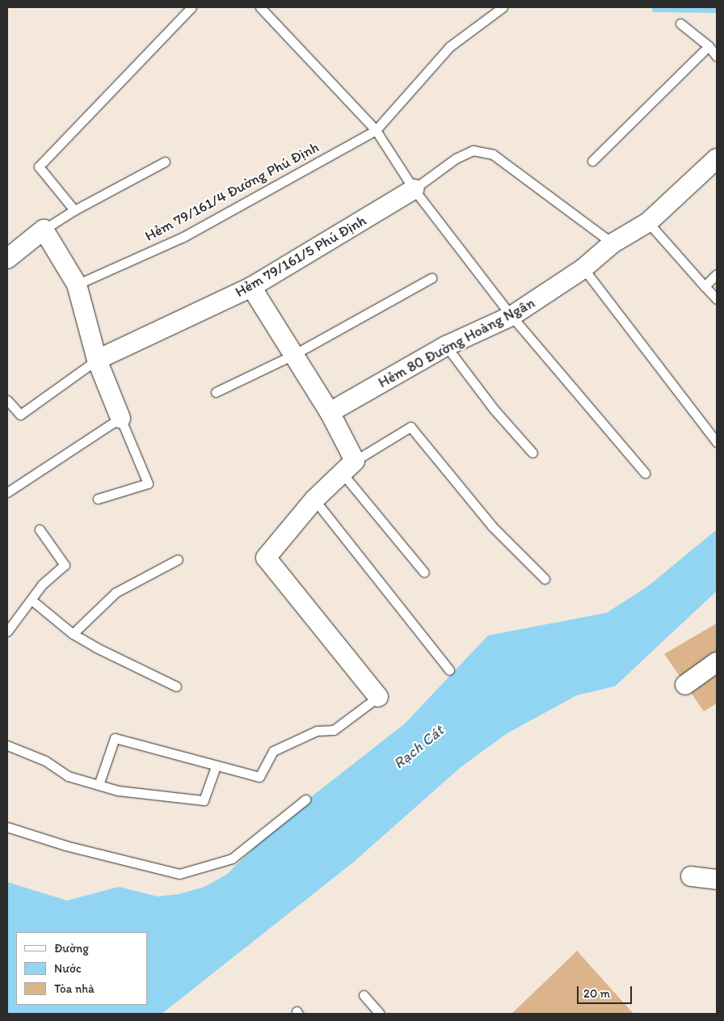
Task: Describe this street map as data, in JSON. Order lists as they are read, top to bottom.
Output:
{
  "streets": {
    "street": ["Hẻm 79/161/5 Phú Định", "Hẻm 80 Đường Hoàng Ngân"],
    "lane": ["Hẻm 79/161/4 Đường Phú Định"]
  },
  "water": ["Rạch Cát"],
  "legend": ["Đường", "Nước", "Tòa nhà"],
  "scale_bar": "20 m"
}
